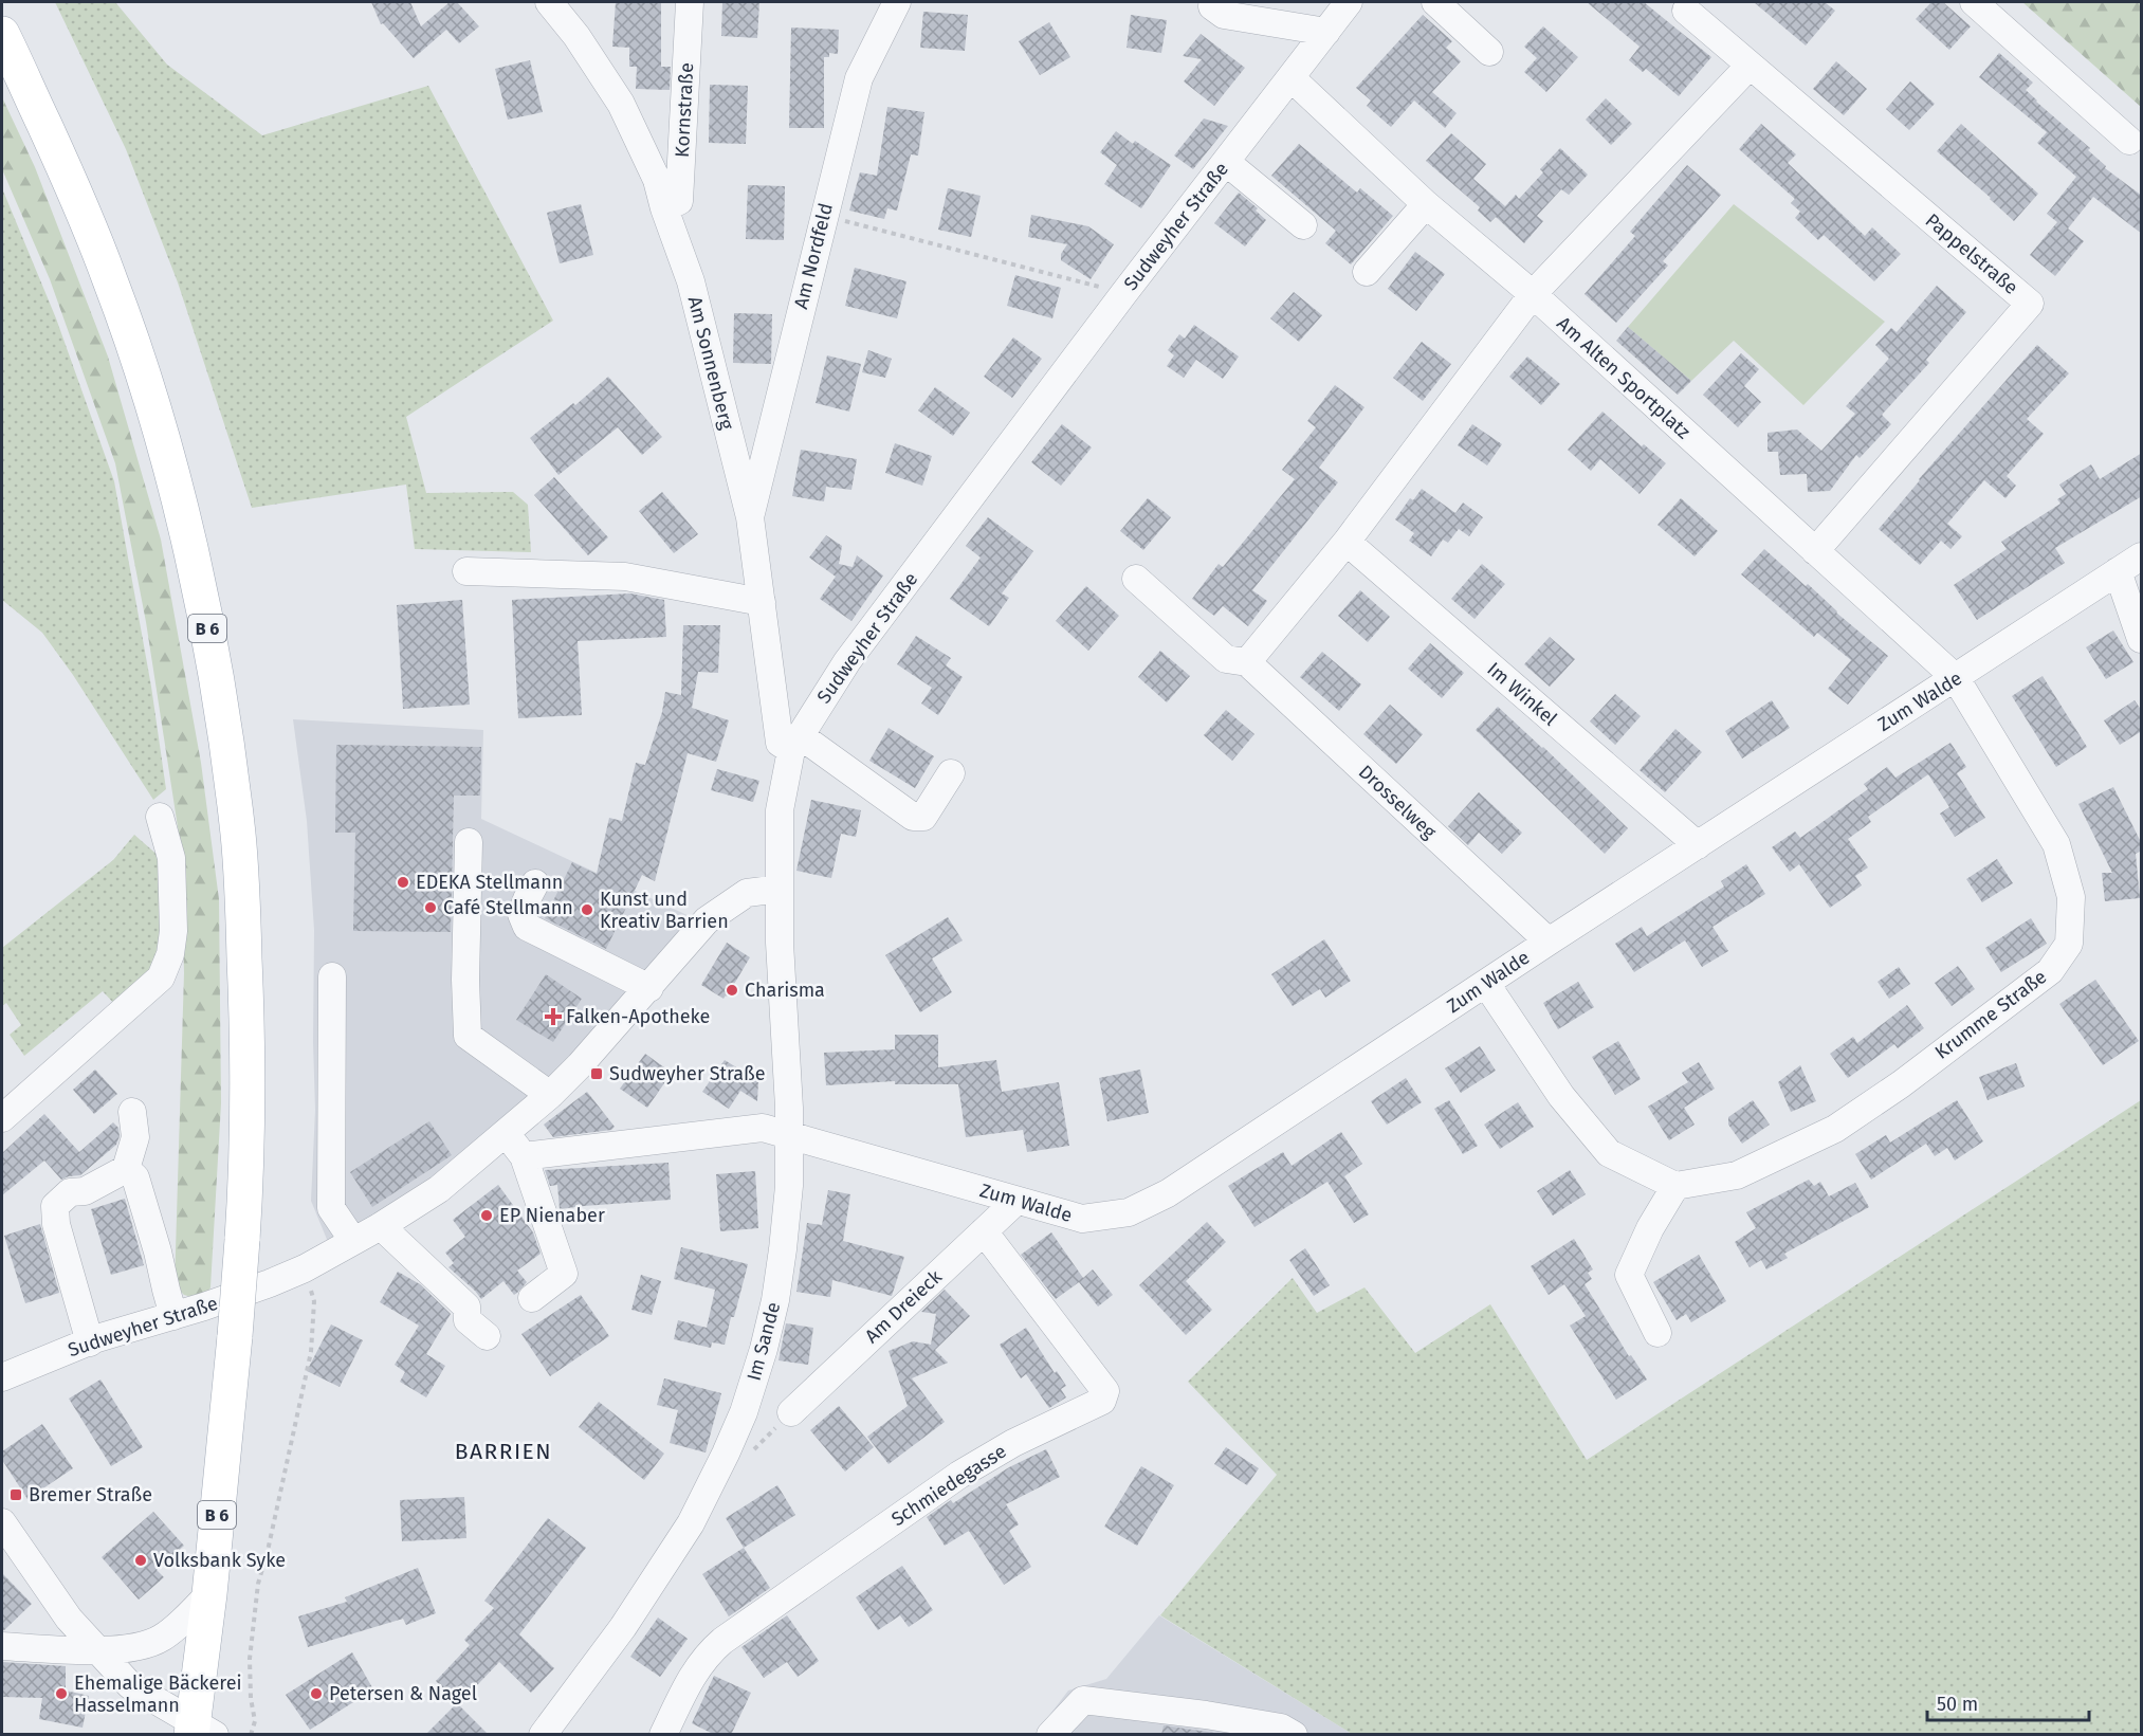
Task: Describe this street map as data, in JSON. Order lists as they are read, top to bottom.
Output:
{
  "streets": {
    "main road": ["B 6"],
    "street": [
      "Kornstraße",
      "Sudweyher Straße",
      "Pappelstraße",
      "Am Nordfeld",
      "Am Sonnenberg",
      "Am Alten Sportplatz",
      "Im Winkel",
      "Zum Walde",
      "Drosselweg",
      "Krumme Straße",
      "Am Dreieck",
      "Im Sande",
      "Schmiedegasse"
    ]
  },
  "crossings": [
    ["Kornstraße", "Am Sonnenberg"],
    ["Sudweyher Straße", "Am Sonnenberg"],
    ["Sudweyher Straße", "Am Alten Sportplatz"],
    ["Sudweyher Straße", "Im Sande"],
    ["Pappelstraße", "Am Alten Sportplatz"],
    ["Am Nordfeld", "Am Sonnenberg"],
    ["Am Alten Sportplatz", "Zum Walde"],
    ["Am Alten Sportplatz", "Krumme Straße"],
    ["Im Winkel", "Zum Walde"],
    ["Zum Walde", "Drosselweg"],
    ["Zum Walde", "Krumme Straße"],
    ["Zum Walde", "Am Dreieck"],
    ["Zum Walde", "Im Sande"],
    ["Am Dreieck", "Schmiedegasse"]
  ],
  "districts": ["BARRIEN"],
  "places": {
    "other": [
      "EDEKA Stellmann",
      "Café Stellmann",
      "Kunst und Kreativ Barrien",
      "Charisma",
      "EP Nienaber",
      "Volksbank Syke",
      "Ehemalige Bäckerei Hasselmann",
      "Petersen & Nagel"
    ],
    "health": ["Falken-Apotheke"],
    "transit": ["Sudweyher Straße", "Bremer Straße"]
  },
  "scale_bar": "50 m"
}
